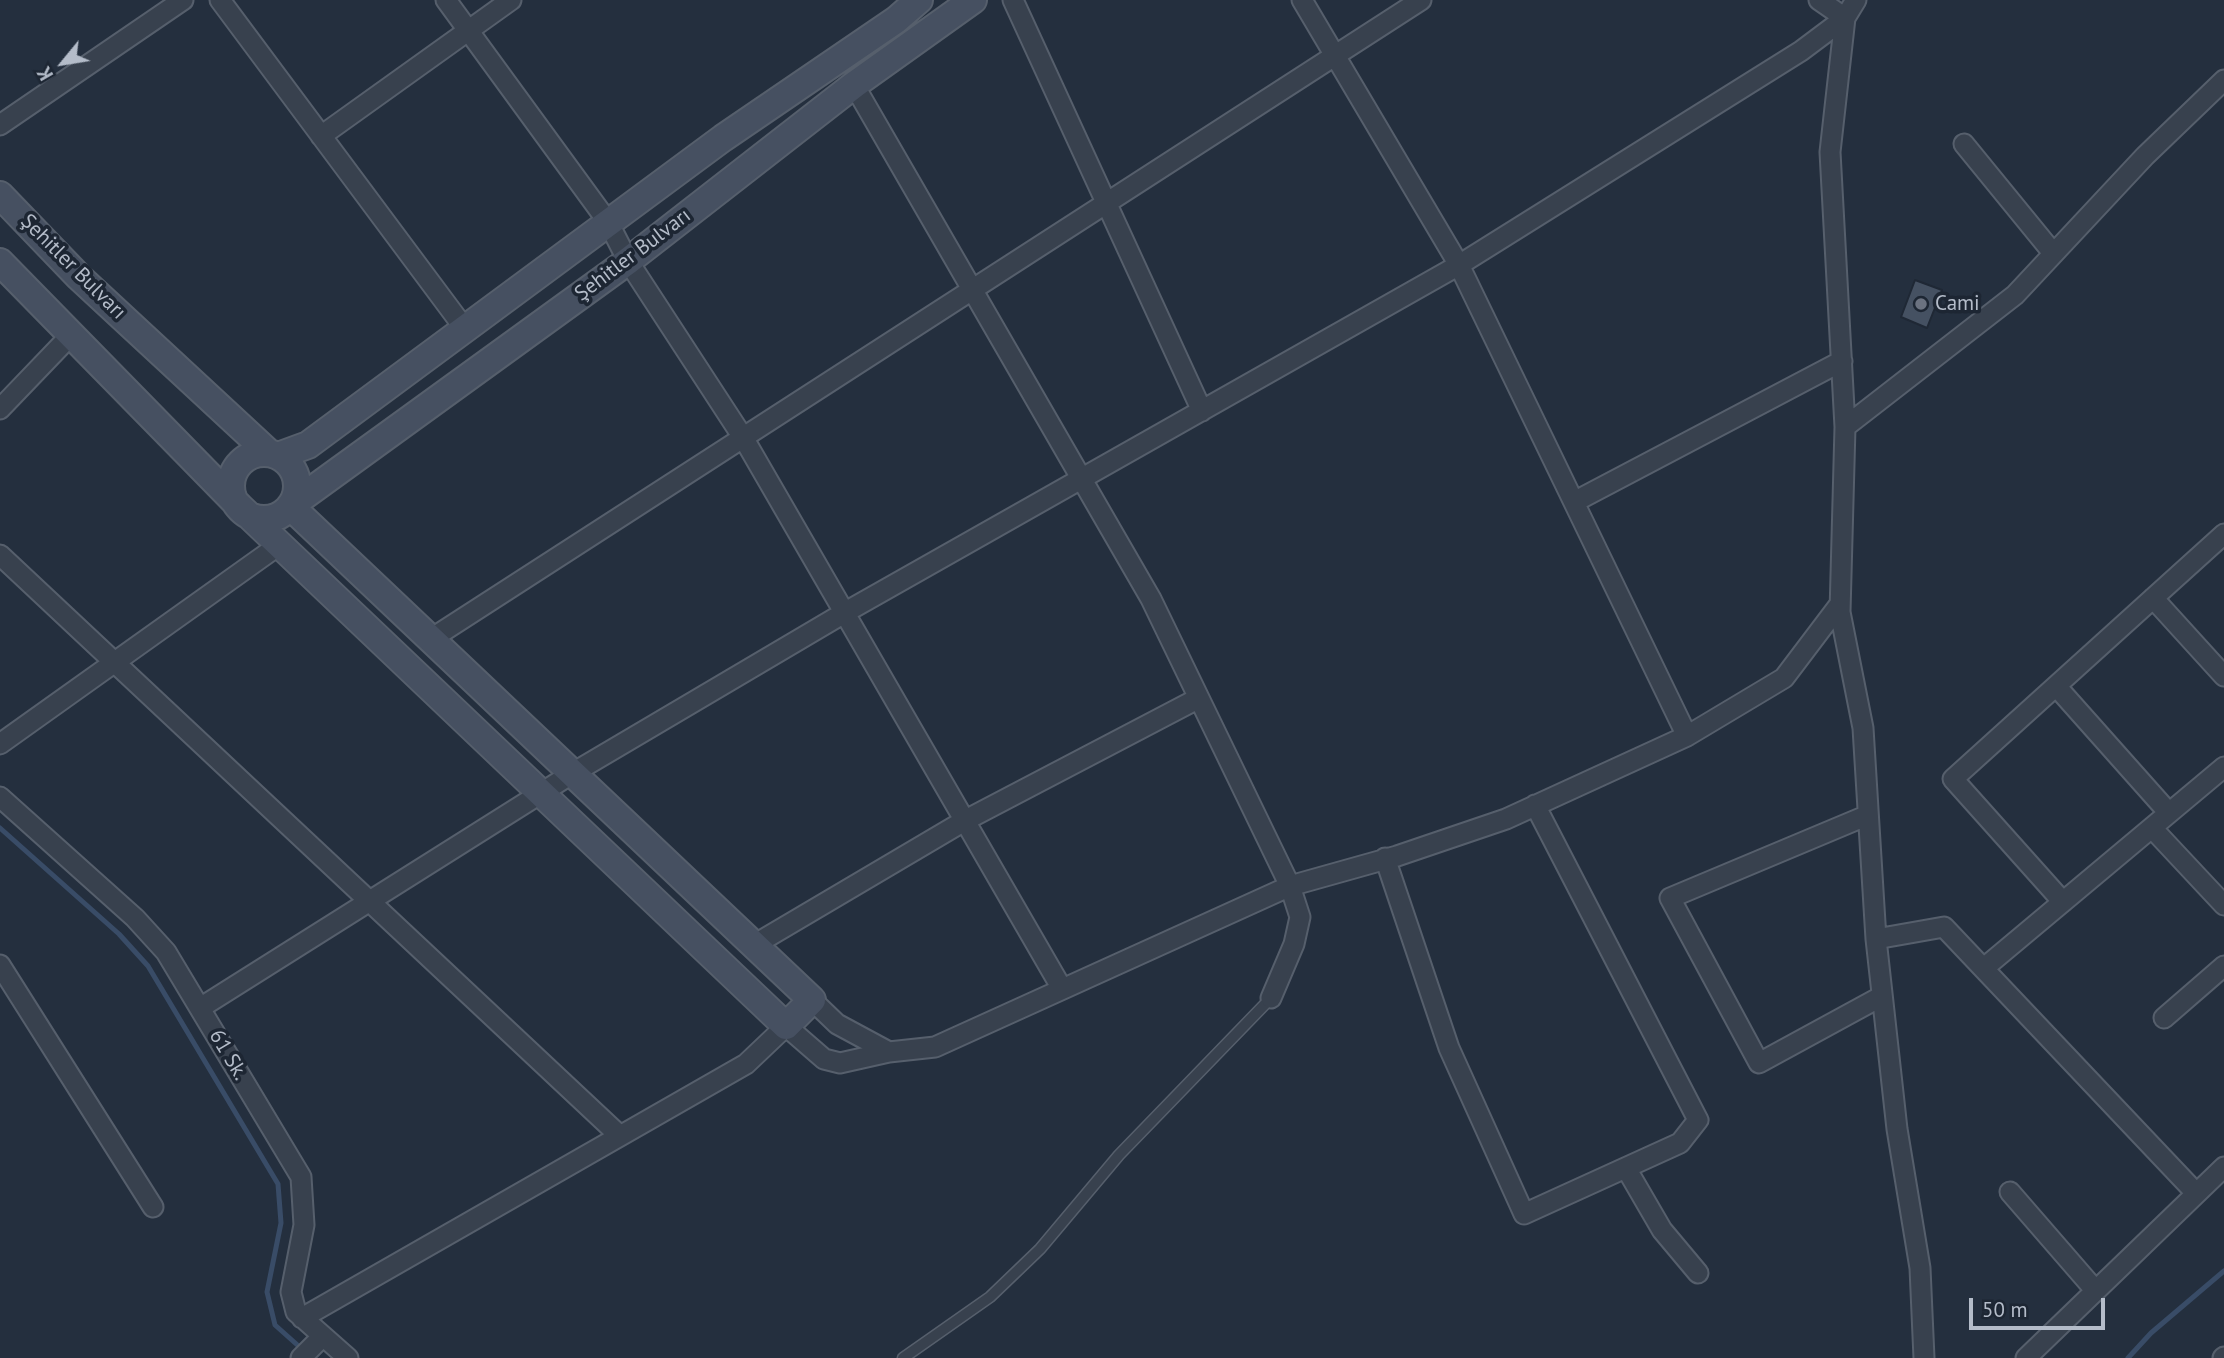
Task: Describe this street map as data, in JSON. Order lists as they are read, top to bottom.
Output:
{
  "streets": {
    "main road": ["Şehitler Bulvarı"],
    "street": ["61 Sk."]
  },
  "places": ["Cami"],
  "scale_bar": "50 m",
  "north": "bottom left"
}
